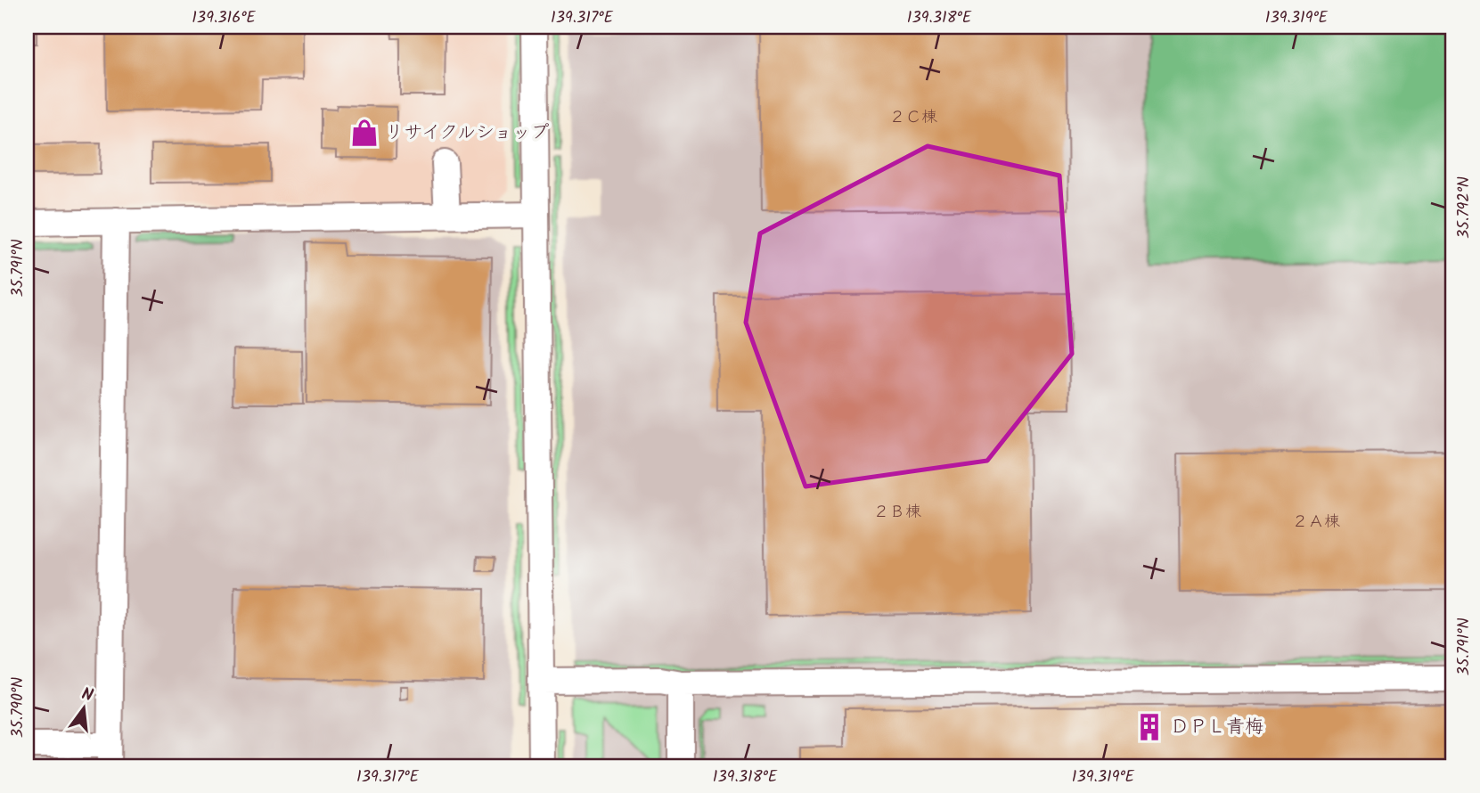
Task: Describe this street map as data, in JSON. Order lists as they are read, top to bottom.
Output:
{
  "places": {
    "shop": ["リサイクルショップ"],
    "building": ["ＤＰＬ青梅"]
  },
  "house_numbers": ["２Ｃ棟", "２Ｂ棟", "２Ａ棟"],
  "north": "top",
  "coordinates": [
    "139.316°E",
    "139.317°E",
    "139.318°E",
    "139.319°E",
    "35.792°N",
    "35.791°N",
    "35.790°N"
  ]
}
